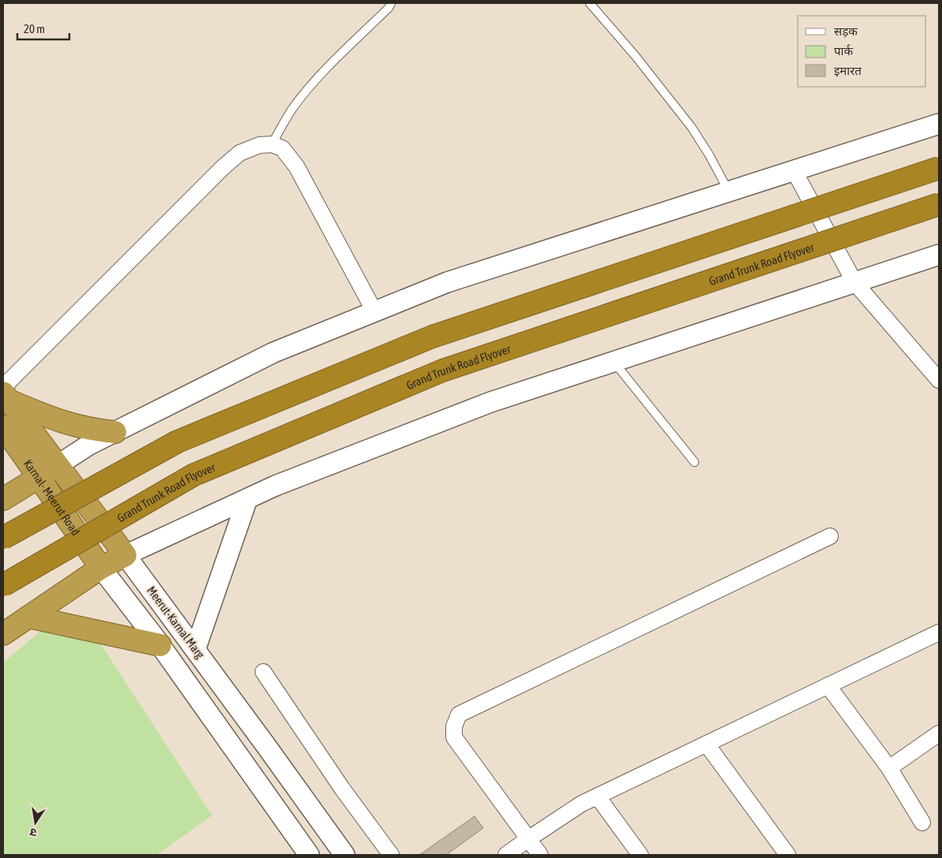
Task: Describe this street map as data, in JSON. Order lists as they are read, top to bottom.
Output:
{
  "streets": {
    "highway": ["Grand Trunk Road Flyover", "Karnal- Meerut Road", "Meerut-Karnal Marg"]
  },
  "legend": ["सड़क", "पार्क", "इमारत"],
  "scale_bar": "20 m",
  "north": "bottom"
}
